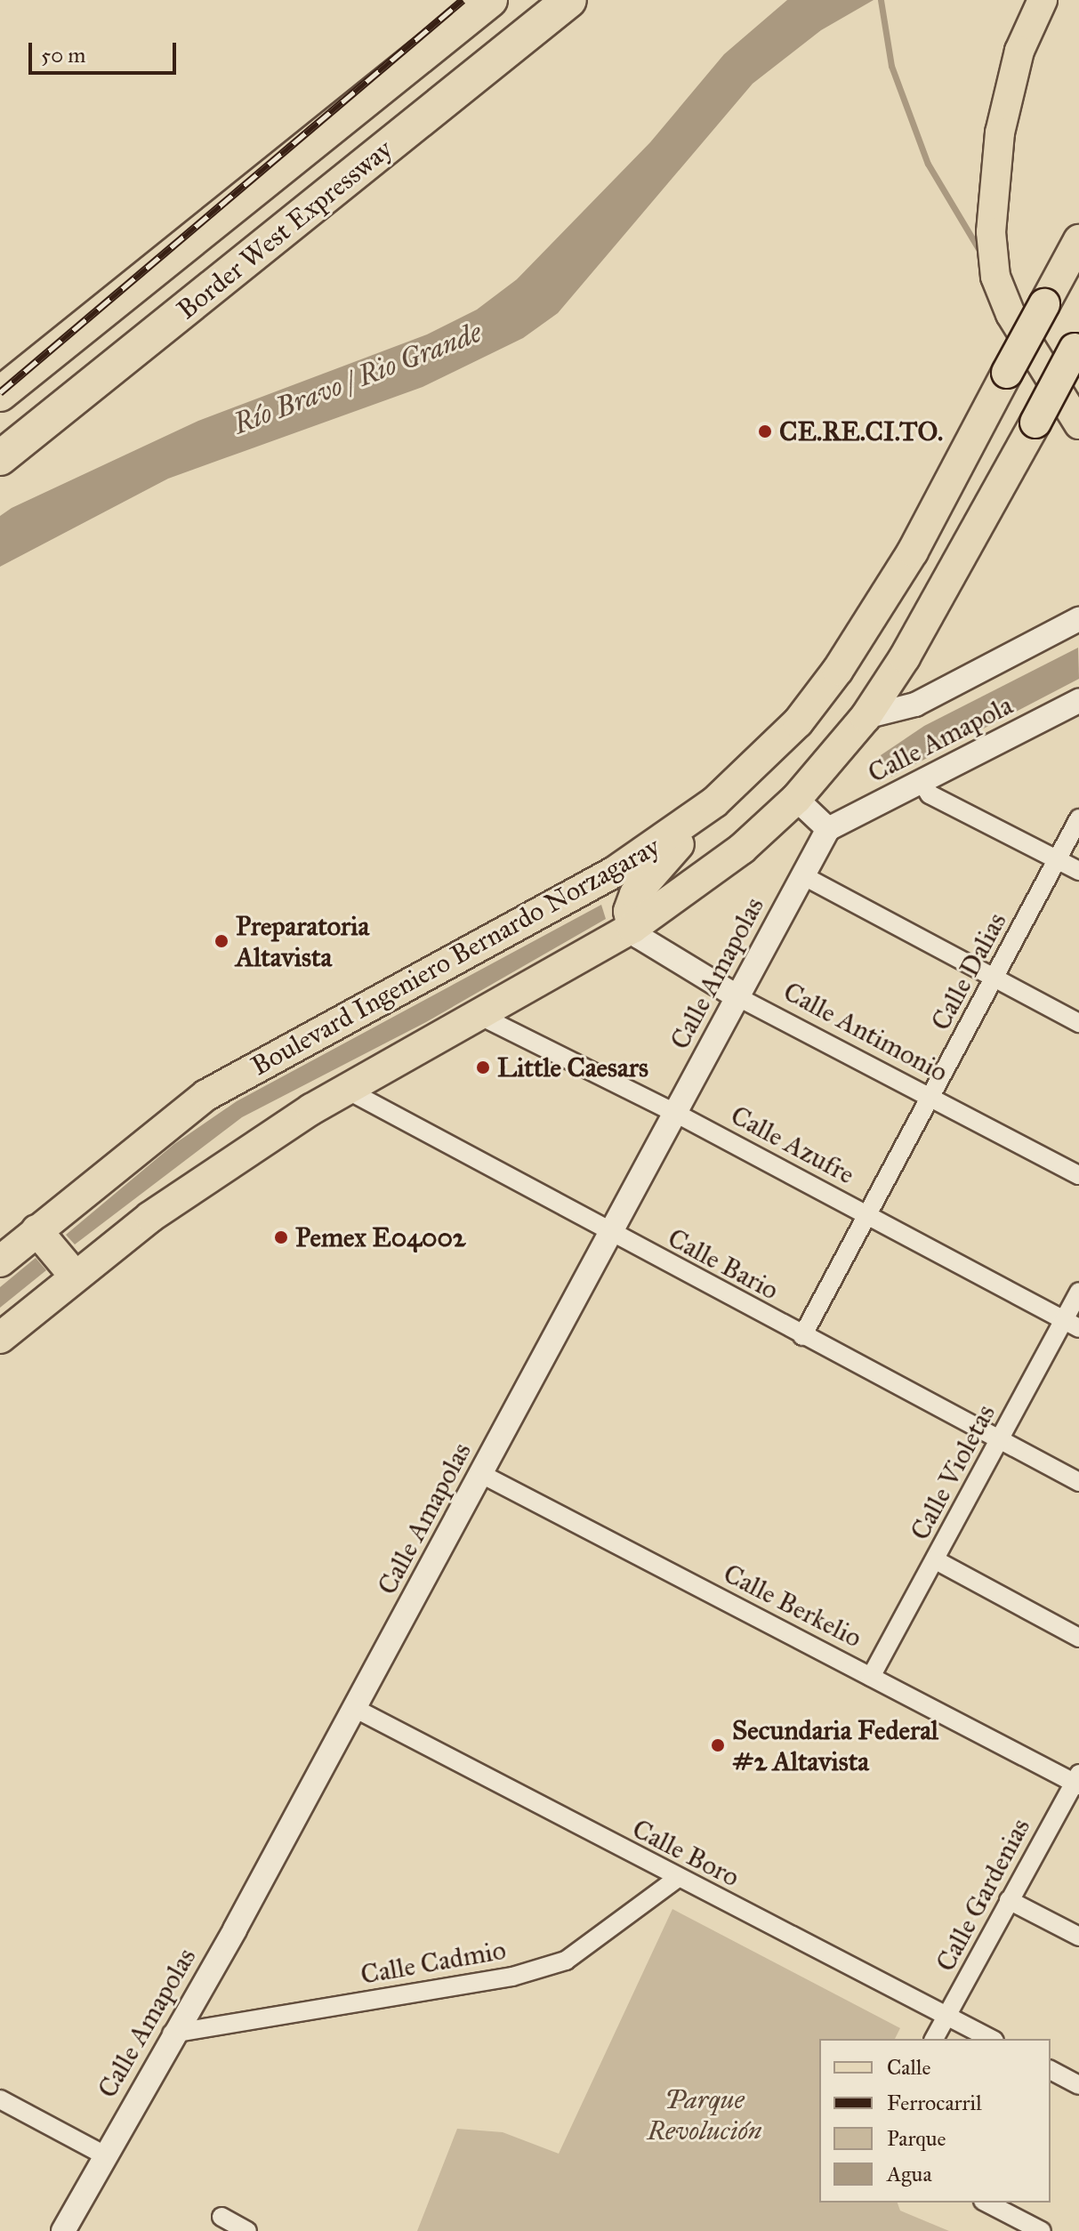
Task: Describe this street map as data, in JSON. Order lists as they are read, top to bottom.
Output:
{
  "streets": {
    "highway": ["Border West Expressway", "Boulevard Ingeniero Bernardo Norzagaray"],
    "street": [
      "Calle Amapola",
      "Calle Dalias",
      "Calle Amapolas",
      "Calle Antimonio",
      "Calle Azufre",
      "Calle Bario",
      "Calle Violetas",
      "Calle Berkelio",
      "Calle Boro",
      "Calle Gardenias",
      "Calle Cadmio"
    ]
  },
  "crossings": [
    ["Calle Amapola", "Calle Amapolas"],
    ["Boulevard Ingeniero Bernardo Norzagaray", "Calle Antimonio"],
    ["Boulevard Ingeniero Bernardo Norzagaray", "Calle Azufre"],
    ["Boulevard Ingeniero Bernardo Norzagaray", "Calle Bario"],
    ["Calle Dalias", "Calle Antimonio"],
    ["Calle Dalias", "Calle Azufre"],
    ["Calle Dalias", "Calle Bario"],
    ["Calle Amapolas", "Calle Antimonio"],
    ["Calle Amapolas", "Calle Azufre"],
    ["Calle Amapolas", "Calle Bario"],
    ["Calle Amapolas", "Calle Berkelio"],
    ["Calle Amapolas", "Calle Boro"],
    ["Calle Amapolas", "Calle Cadmio"],
    ["Calle Azufre", "Calle Violetas"],
    ["Calle Bario", "Calle Violetas"],
    ["Calle Violetas", "Calle Berkelio"],
    ["Calle Berkelio", "Calle Gardenias"],
    ["Calle Boro", "Calle Gardenias"],
    ["Calle Boro", "Calle Cadmio"]
  ],
  "water": ["Río Bravo / Rio Grande"],
  "parks": ["Parque Revolución"],
  "places": [
    "CE.RE.CI.TO.",
    "Preparatoria Altavista",
    "Little Caesars",
    "Pemex E04002",
    "Secundaria Federal #2 Altavista"
  ],
  "legend": [
    "Calle",
    "Ferrocarril",
    "Parque",
    "Agua"
  ],
  "scale_bar": "50 m"
}
